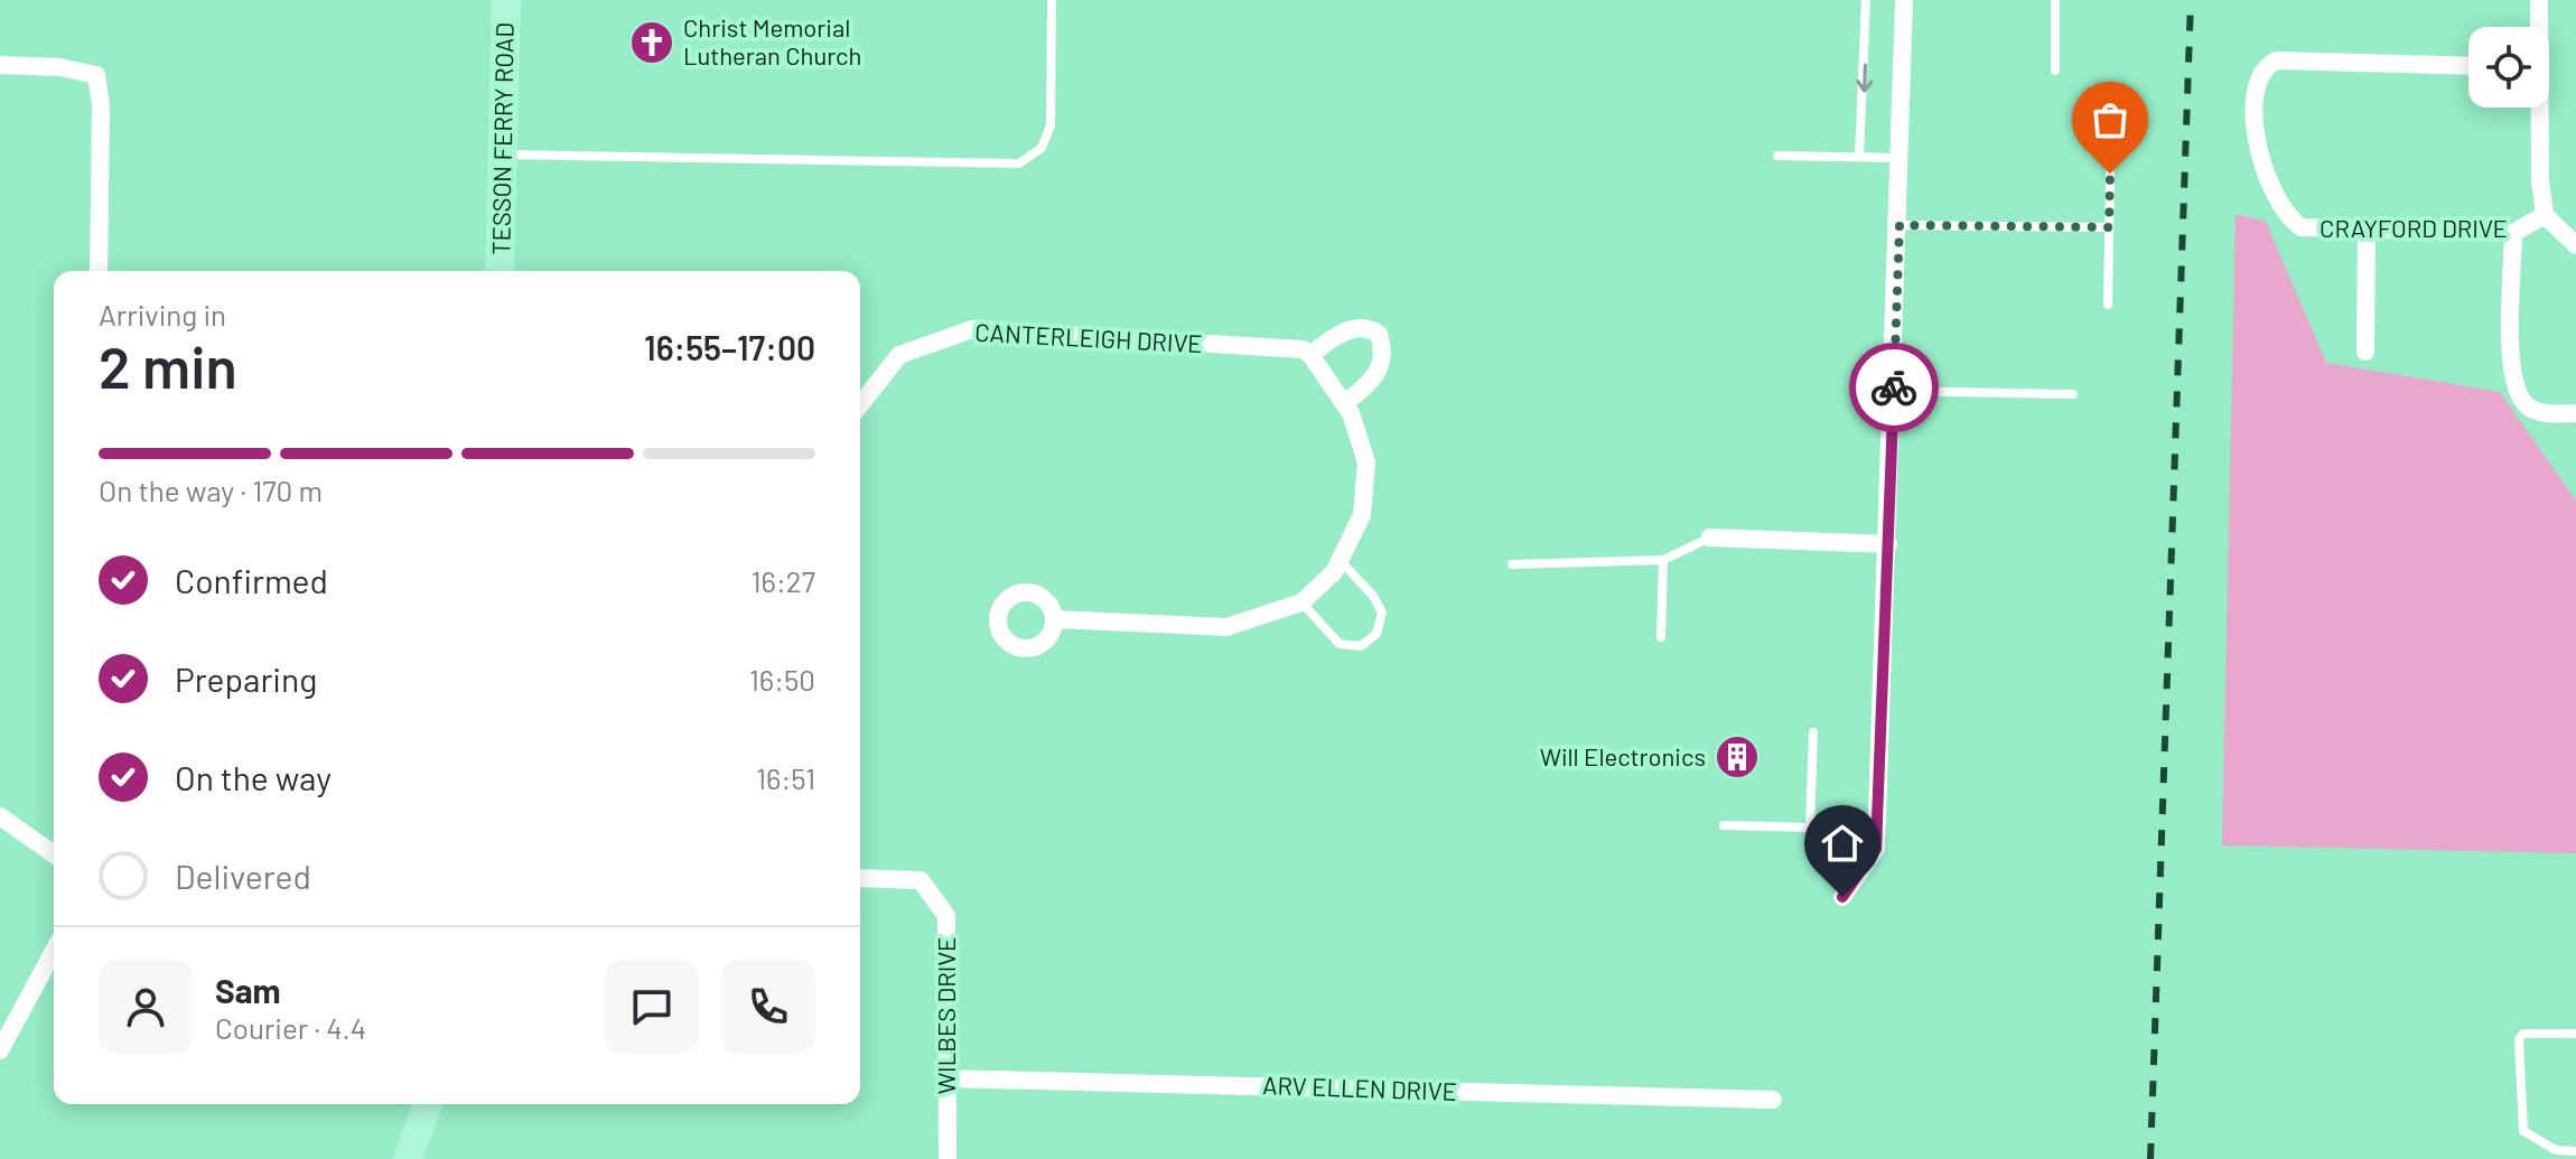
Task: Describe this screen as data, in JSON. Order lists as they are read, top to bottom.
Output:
{
  "streets": {
    "main road": ["TESSON FERRY ROAD"],
    "street": [
      "CRAYFORD DRIVE",
      "CANTERLEIGH DRIVE",
      "WILBES DRIVE",
      "ARV ELLEN DRIVE"
    ]
  },
  "crossings": [
    ["WILBES DRIVE", "ARV ELLEN DRIVE"]
  ],
  "places": {
    "church": ["Christ Memorial Lutheran Church"],
    "building": ["Will Electronics"]
  },
  "page": {
    "heading": ["2 min", "Arriving in", "16:55–17:00"],
    "panel": ["Sam", "Courier · 4.4"],
    "bar": "On the way · 170 m",
    "list": [
      ["Confirmed", "16:27"],
      ["Preparing", "16:50"],
      ["On the way", "16:51"],
      "Delivered"
    ]
  }
}
